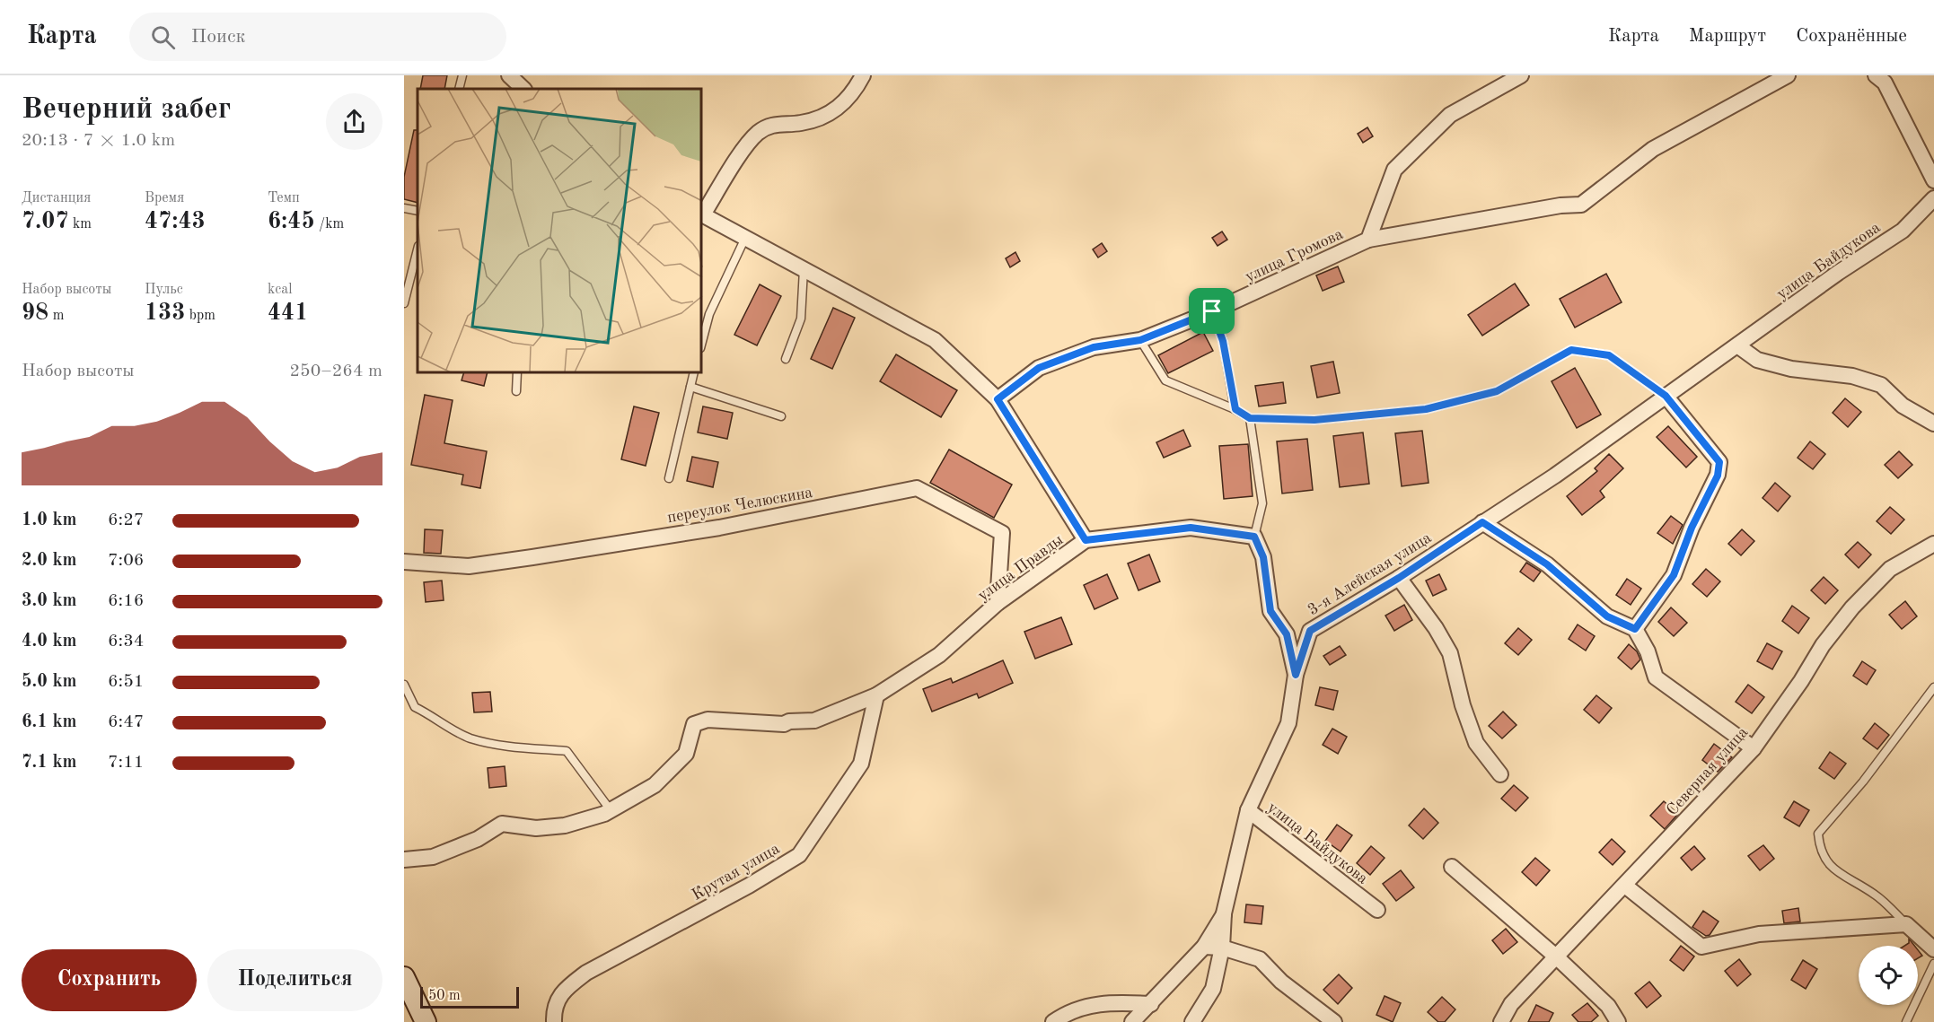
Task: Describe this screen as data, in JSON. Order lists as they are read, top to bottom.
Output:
{
  "streets": {
    "street": [
      "улица Громова",
      "улица Байдукова",
      "переулок Челюскина",
      "улица Правды",
      "3-я Алейская улица",
      "Северная улица",
      "Крутая улица"
    ]
  },
  "crossings": [
    ["улица Громова", "улица Правды"],
    ["улица Байдукова", "3-я Алейская улица"],
    ["переулок Челюскина", "улица Правды"],
    ["улица Правды", "Крутая улица"]
  ],
  "scale_bar": "50 m",
  "page": {
    "header": "Карта",
    "search": "Поиск",
    "nav": ["Карта", "Маршрут", "Сохранённые"],
    "heading": ["Вечерний забег", "20:13 · 7 × 1.0 km"],
    "stats": [
      ["Дистанция", "7.07 km"],
      ["Время", "47:43"],
      ["Темп", "6:45 /km"],
      ["Набор высоты", "98 m"],
      ["Пульс", "133 bpm"],
      ["kcal", "441"]
    ],
    "chart": ["Набор высоты", "250–264 m"],
    "list": [
      {
        "name": "1.0 km",
        "note": "6:27"
      },
      {
        "name": "2.0 km",
        "note": "7:06"
      },
      {
        "name": "3.0 km",
        "note": "6:16"
      },
      {
        "name": "4.0 km",
        "note": "6:34"
      },
      {
        "name": "5.0 km",
        "note": "6:51"
      },
      {
        "name": "6.1 km",
        "note": "6:47"
      },
      {
        "name": "7.1 km",
        "note": "7:11"
      }
    ],
    "buttons": ["Сохранить", "Поделиться"],
    "scale": "50 m"
  }
}
